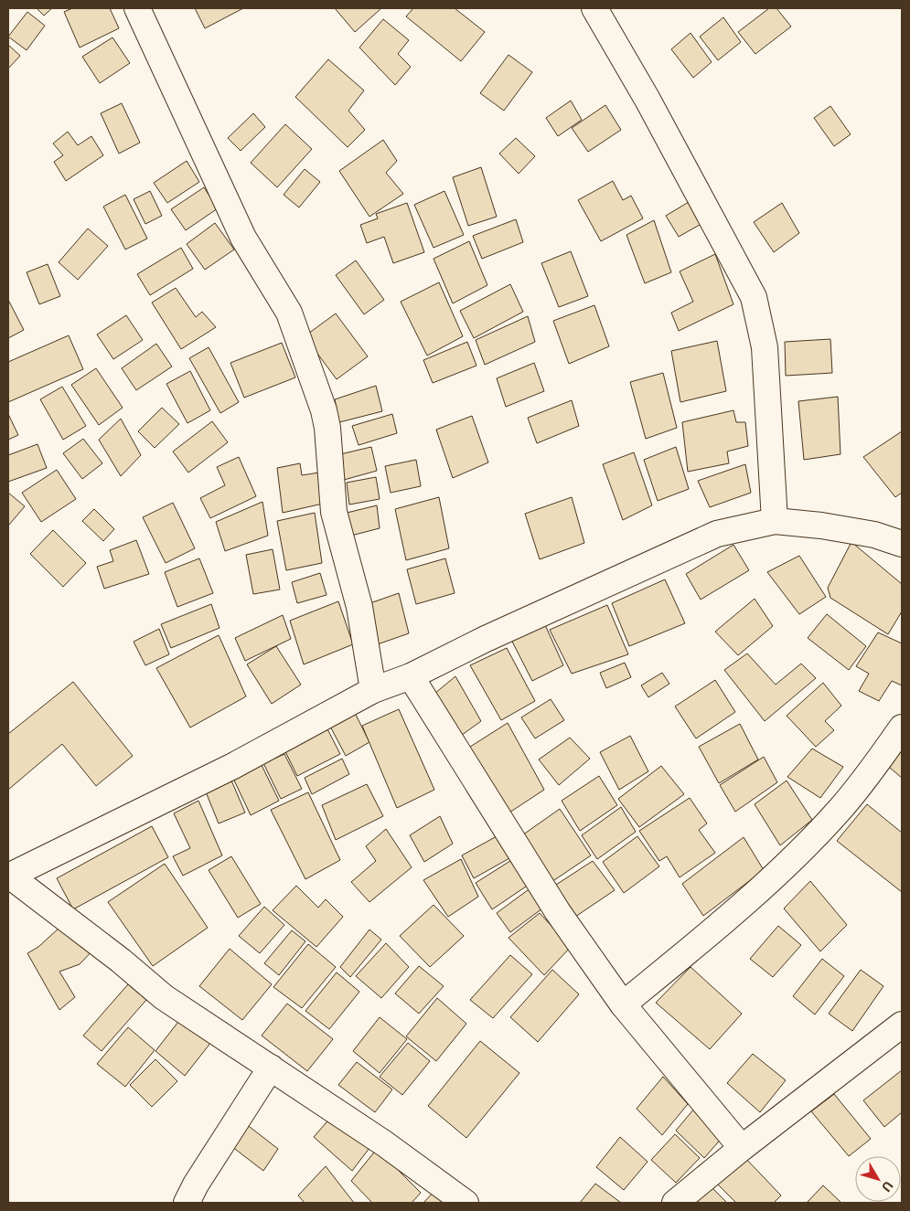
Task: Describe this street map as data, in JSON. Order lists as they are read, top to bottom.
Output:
{
  "north": "bottom right"
}
